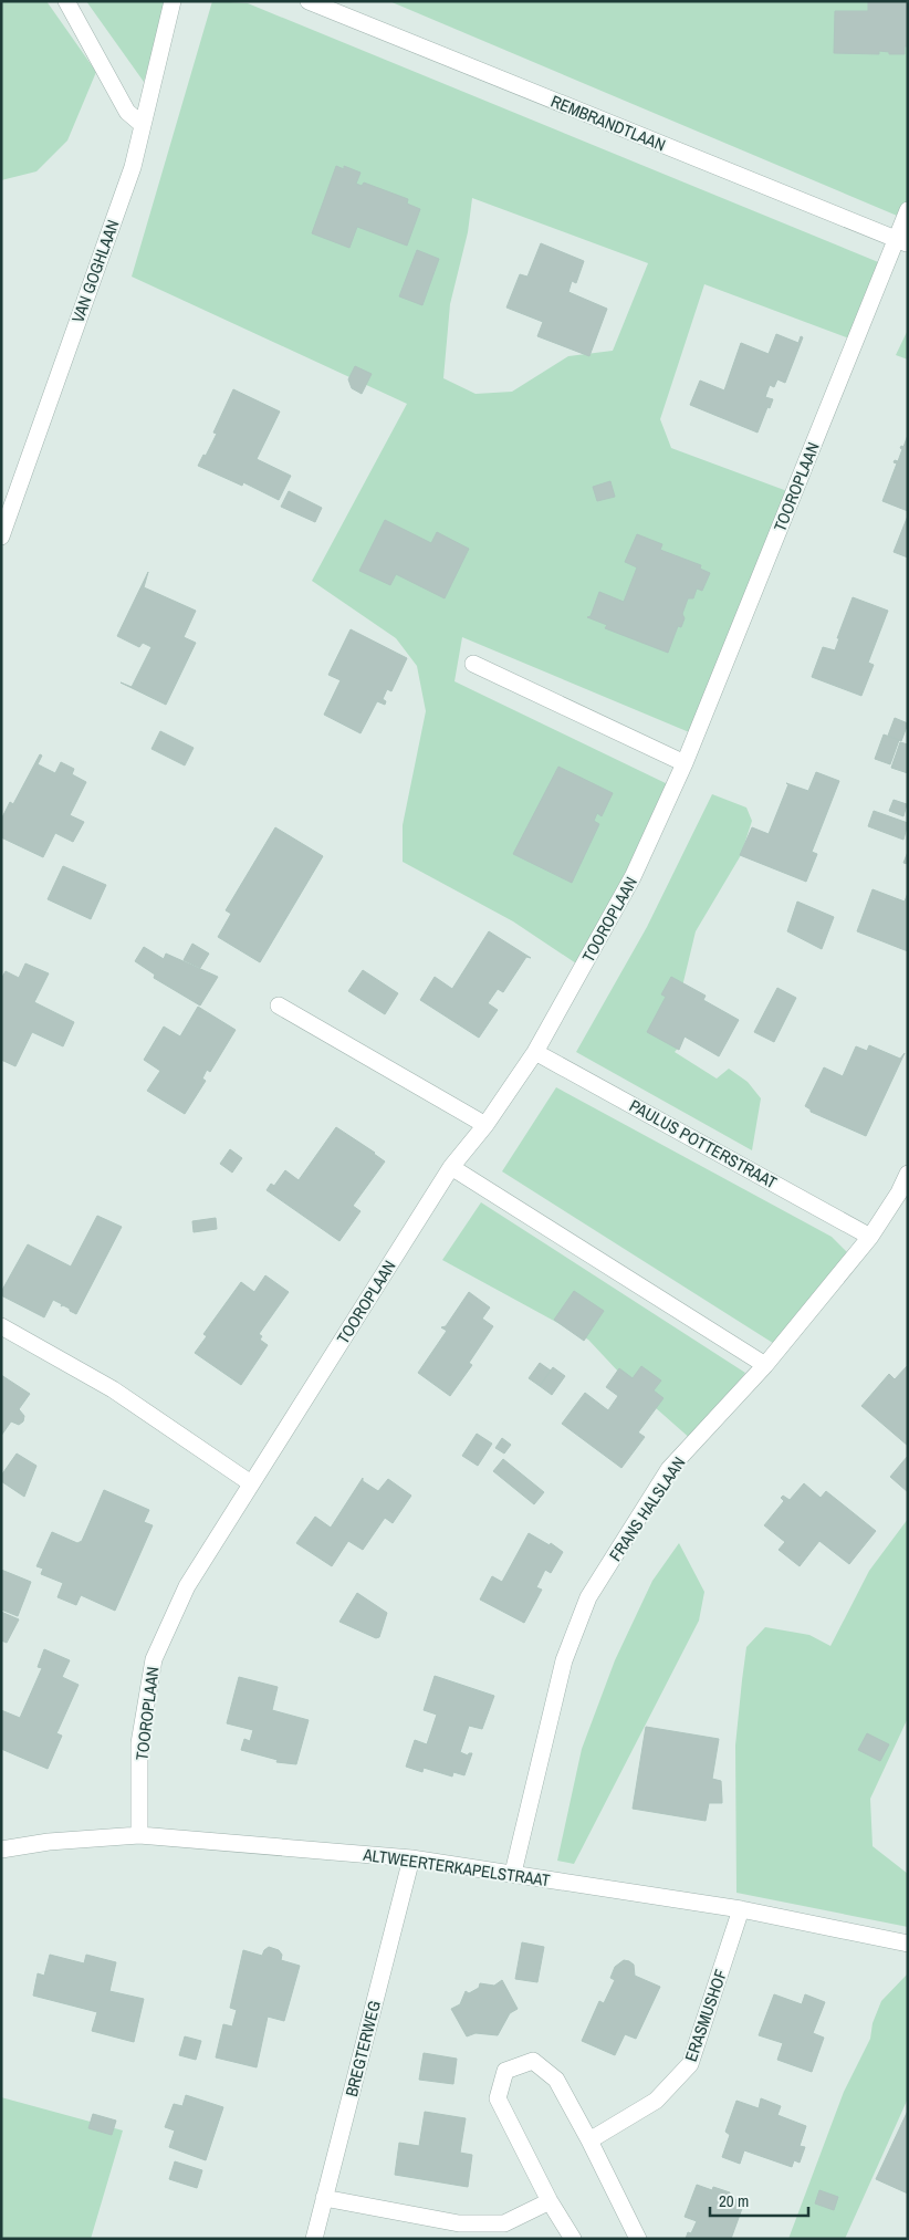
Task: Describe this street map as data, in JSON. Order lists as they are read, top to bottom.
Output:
{
  "streets": {
    "street": [
      "REMBRANDTLAAN",
      "VAN GOGHLAAN",
      "TOOROPLAAN",
      "PAULUS POTTERSTRAAT",
      "FRANS HALSLAAN",
      "ALTWEERTERKAPELSTRAAT",
      "ERASMUSHOF",
      "BREGTERWEG"
    ]
  },
  "crossings": [
    ["REMBRANDTLAAN", "TOOROPLAAN"],
    ["TOOROPLAAN", "PAULUS POTTERSTRAAT"],
    ["TOOROPLAAN", "ALTWEERTERKAPELSTRAAT"],
    ["PAULUS POTTERSTRAAT", "FRANS HALSLAAN"],
    ["FRANS HALSLAAN", "ALTWEERTERKAPELSTRAAT"],
    ["ALTWEERTERKAPELSTRAAT", "ERASMUSHOF"],
    ["ALTWEERTERKAPELSTRAAT", "BREGTERWEG"]
  ],
  "scale_bar": "20 m"
}
